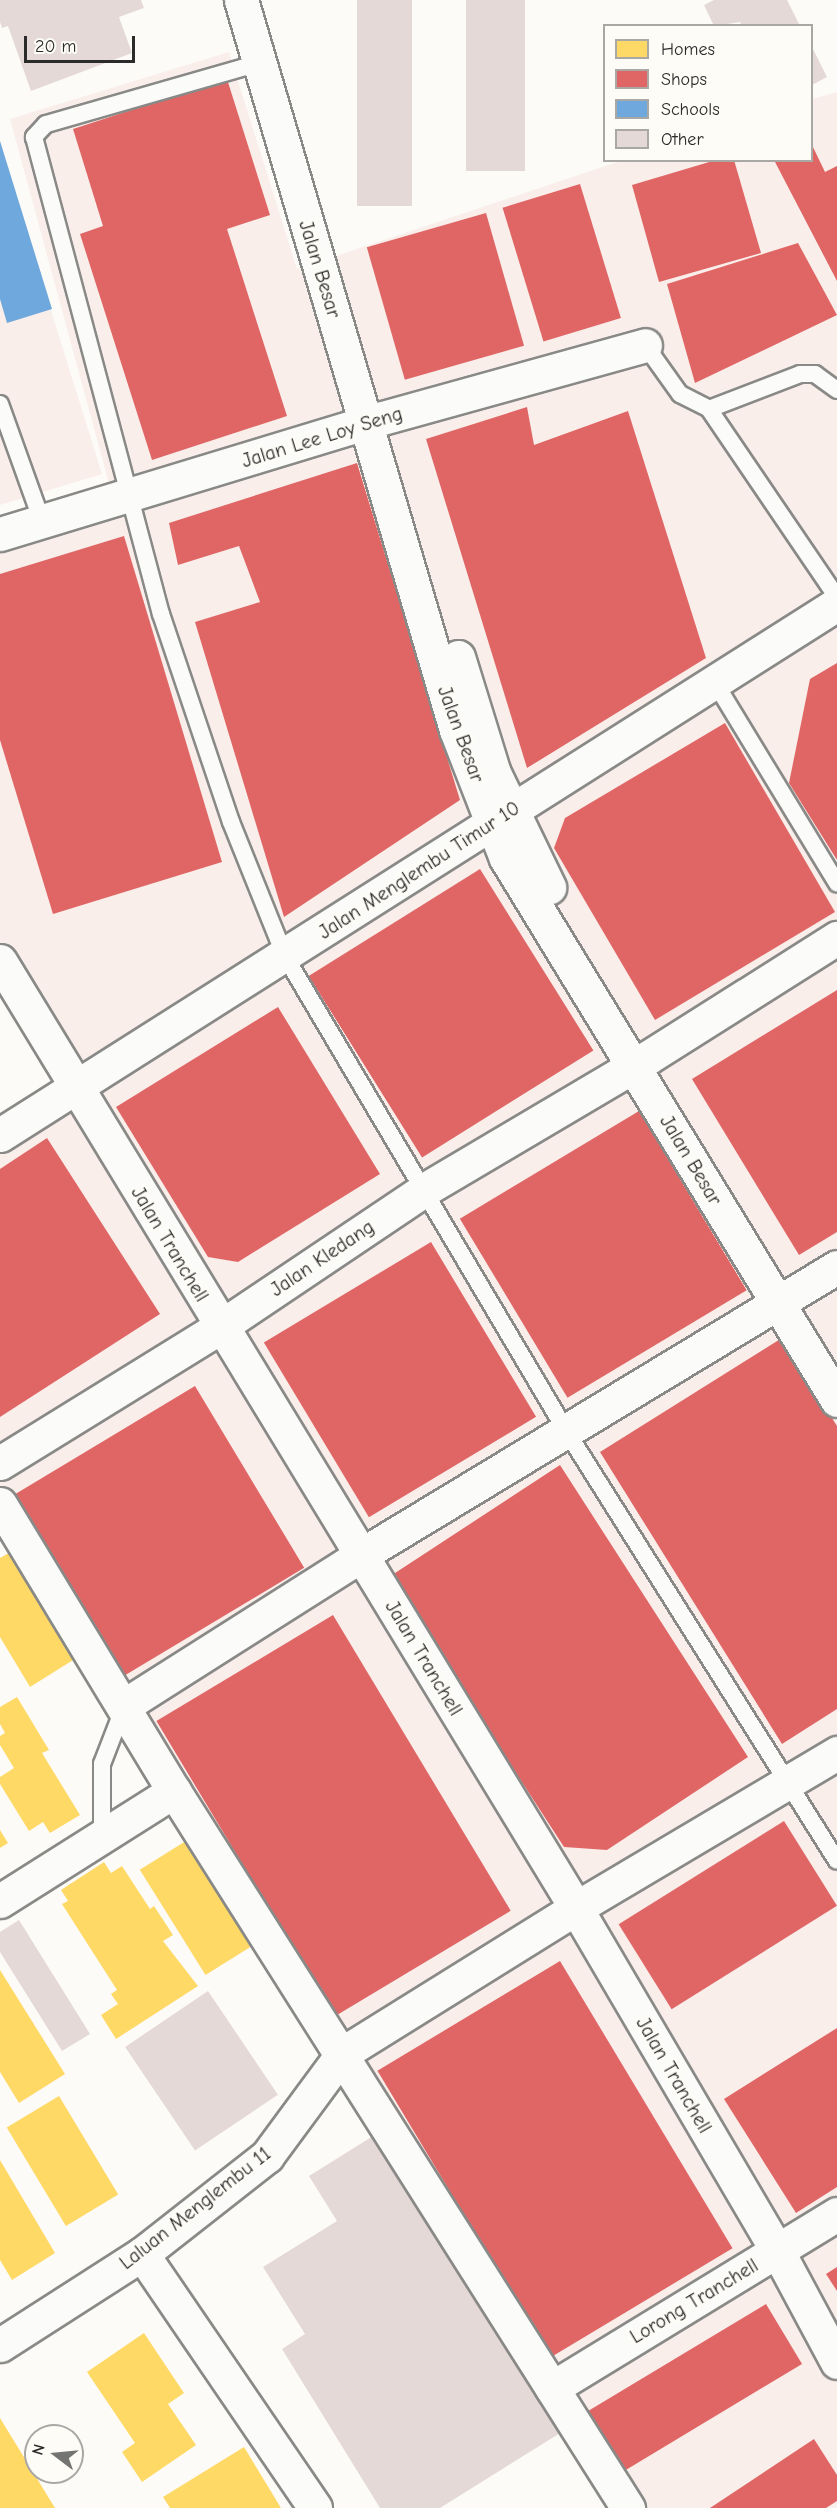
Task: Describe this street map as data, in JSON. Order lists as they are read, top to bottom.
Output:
{
  "streets": {
    "street": [
      "Jalan Besar",
      "Jalan Lee Loy Seng",
      "Jalan Menglembu Timur 10",
      "Jalan Tranchell",
      "Jalan Kledang",
      "Laluan Menglembu 11",
      "Lorong Tranchell"
    ]
  },
  "crossings": [
    ["Jalan Besar", "Jalan Lee Loy Seng"],
    ["Jalan Besar", "Jalan Menglembu Timur 10"],
    ["Jalan Besar", "Jalan Kledang"],
    ["Jalan Menglembu Timur 10", "Jalan Tranchell"],
    ["Jalan Tranchell", "Jalan Kledang"],
    ["Jalan Tranchell", "Laluan Menglembu 11"],
    ["Jalan Tranchell", "Lorong Tranchell"]
  ],
  "legend": [
    "Homes",
    "Shops",
    "Schools",
    "Other"
  ],
  "scale_bar": "20 m",
  "north": "left"
}
